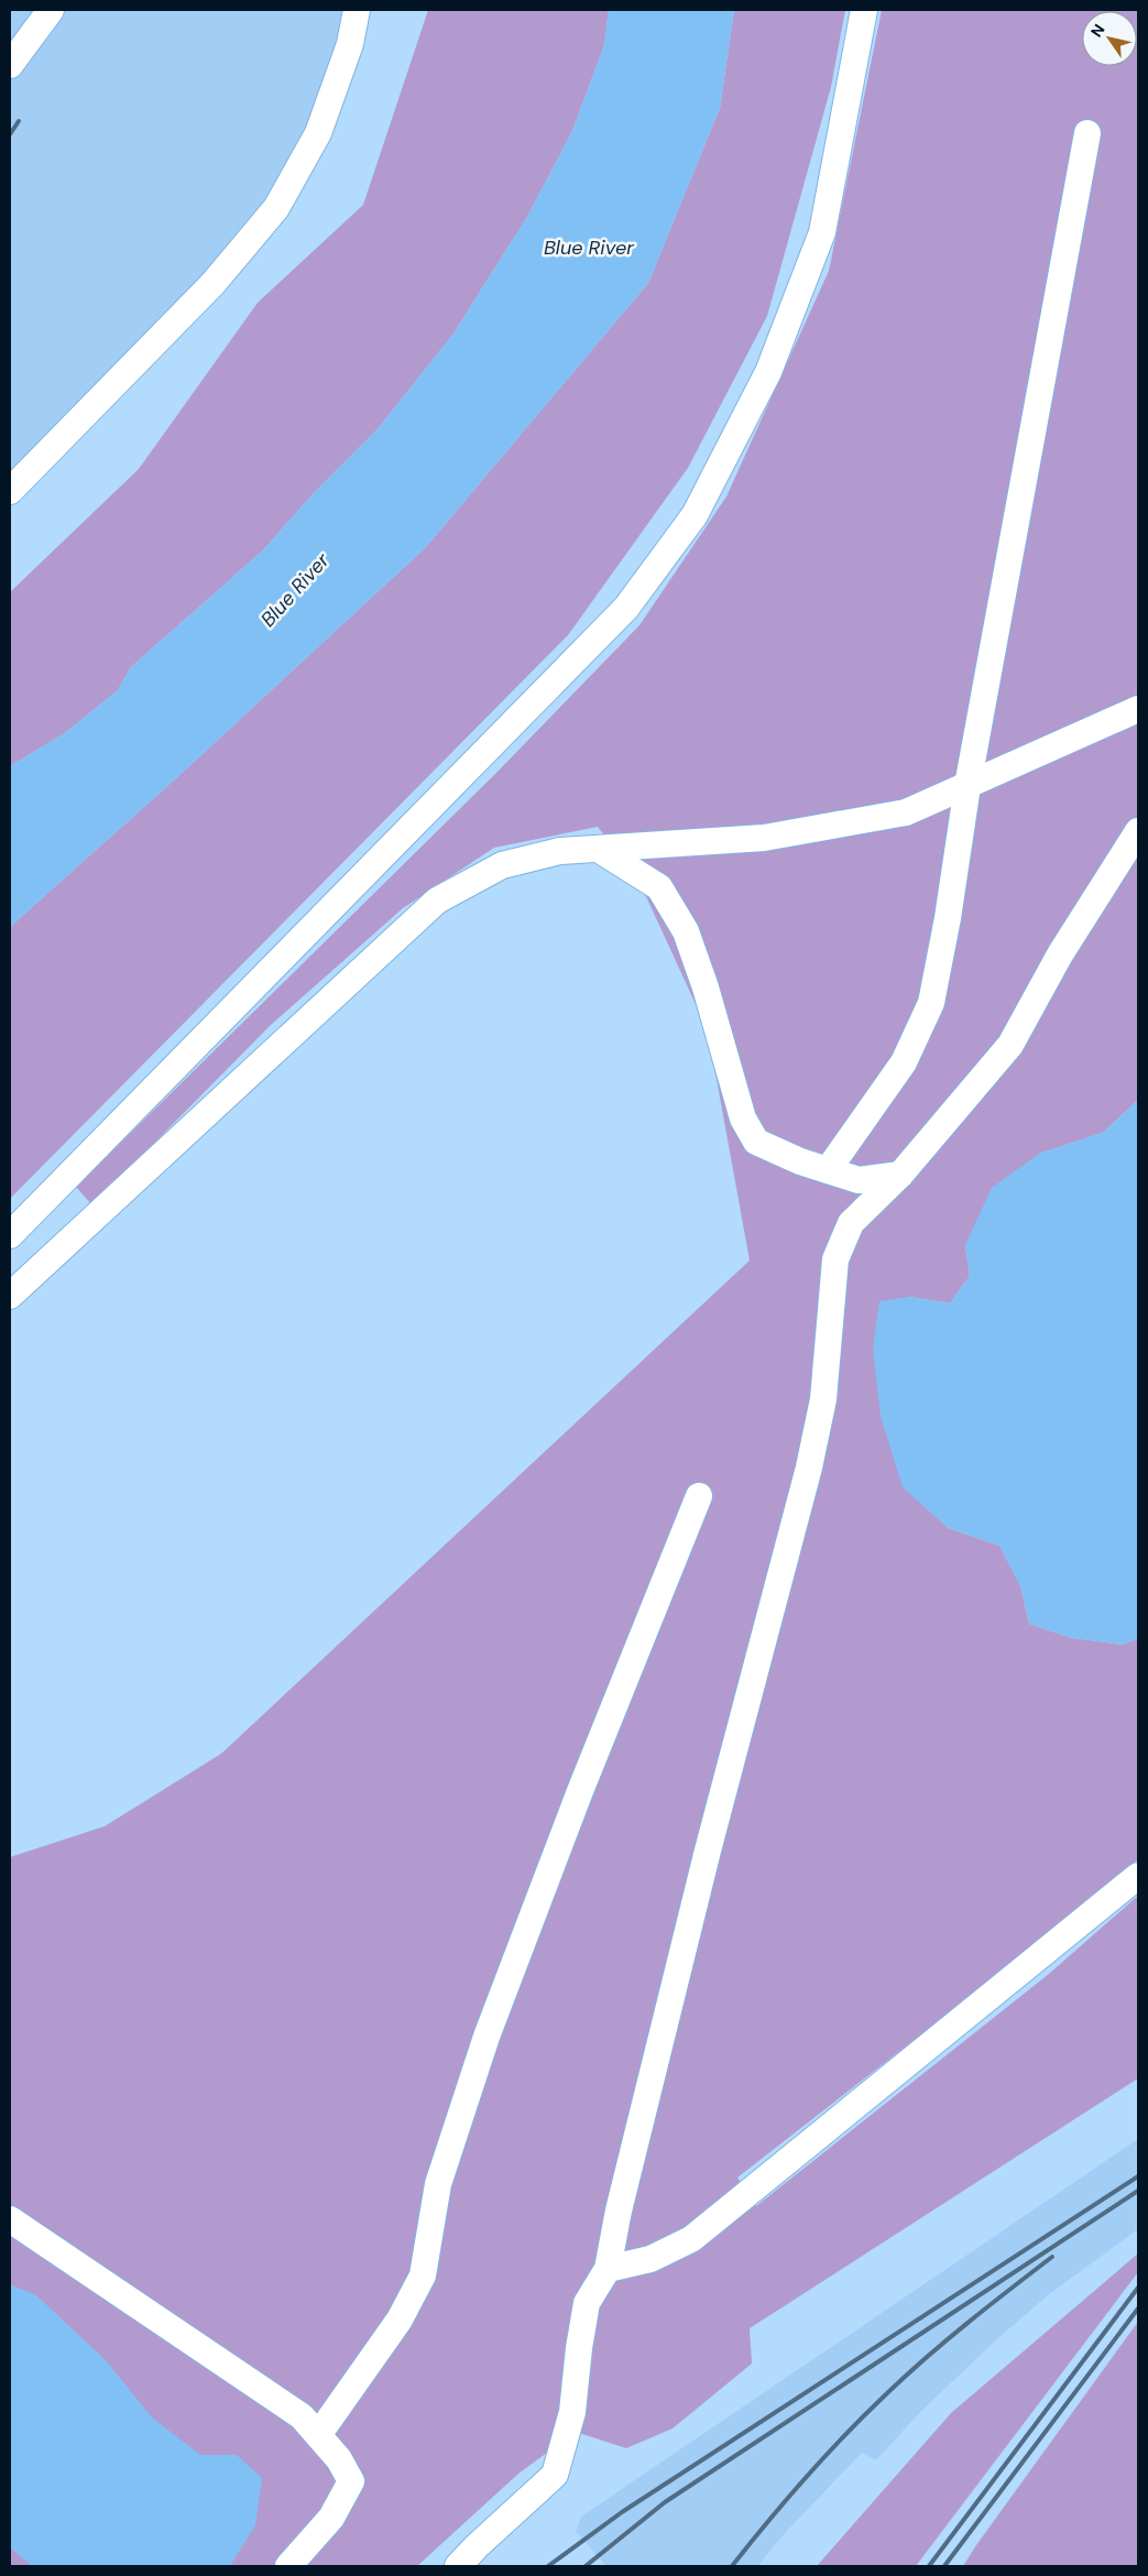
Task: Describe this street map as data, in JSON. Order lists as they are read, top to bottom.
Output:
{
  "water": ["Blue River"],
  "north": "top left"
}
